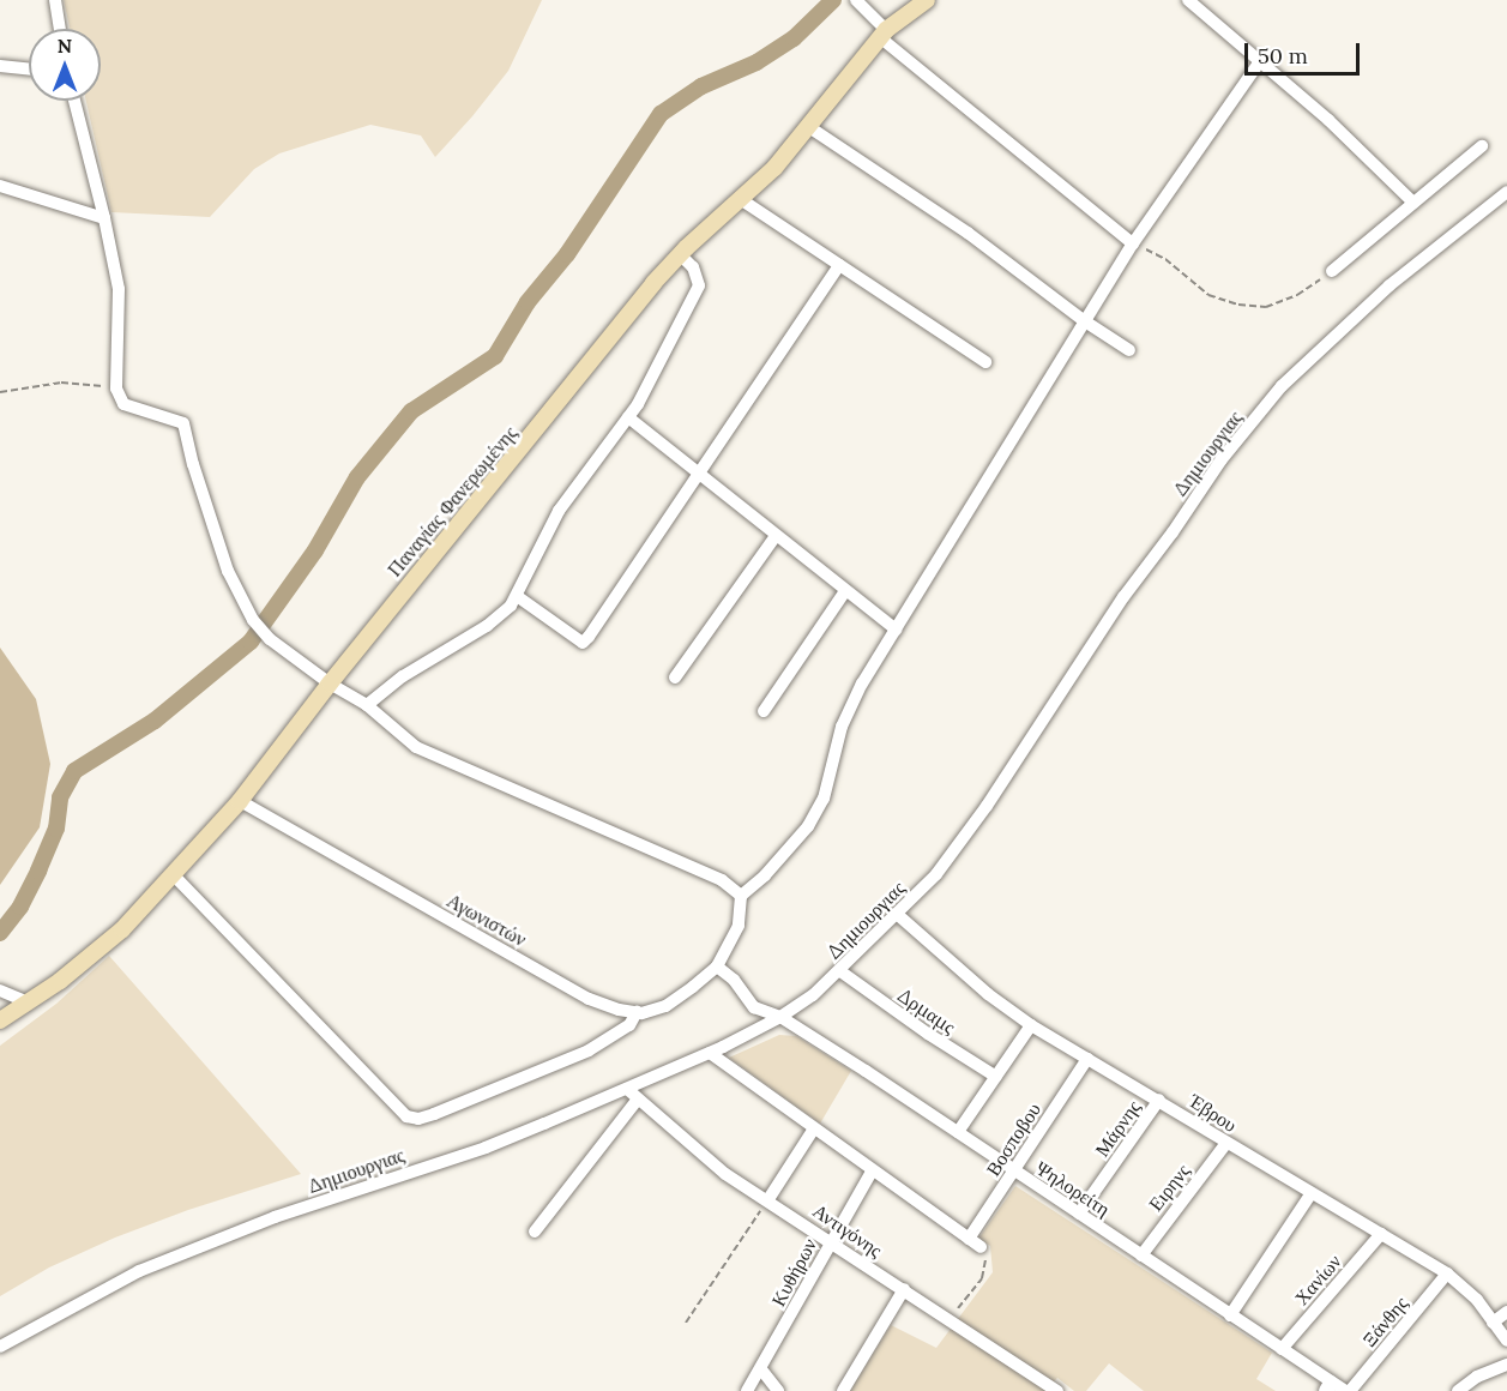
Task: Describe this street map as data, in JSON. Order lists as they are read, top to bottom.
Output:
{
  "streets": {
    "main road": ["Παναγίας Φανερωμένης"],
    "street": [
      "Δημιουργιας",
      "Αγωνιστών",
      "Δρμαμς",
      "Έβρου",
      "Μάρνης",
      "Βοσποβου",
      "Ειρηνς",
      "Ψηλορείτη",
      "Αντιγόνης",
      "Κυθήρων",
      "Χανίων",
      "Ξάνθης"
    ]
  },
  "crossings": [
    ["Δημιουργιας", "Δρμαμς"],
    ["Δημιουργιας", "Έβρου"],
    ["Δημιουργιας", "Ψηλορείτη"],
    ["Δημιουργιας", "Αντιγόνης"],
    ["Παναγίας Φανερωμένης", "Αγωνιστών"],
    ["Έβρου", "Μάρνης"],
    ["Έβρου", "Βοσποβου"],
    ["Έβρου", "Ειρηνς"],
    ["Έβρου", "Χανίων"],
    ["Έβρου", "Ξάνθης"],
    ["Μάρνης", "Ψηλορείτη"],
    ["Βοσποβου", "Ψηλορείτη"],
    ["Ειρηνς", "Ψηλορείτη"],
    ["Ψηλορείτη", "Χανίων"],
    ["Ψηλορείτη", "Ξάνθης"],
    ["Αντιγόνης", "Κυθήρων"]
  ],
  "scale_bar": "50 m",
  "north": "top"
}
